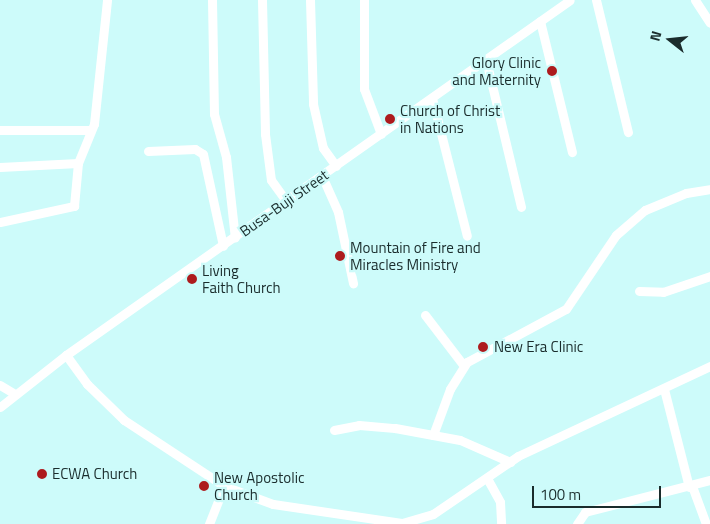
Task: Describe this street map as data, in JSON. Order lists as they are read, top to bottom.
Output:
{
  "streets": {
    "street": ["Busa-Buji Street"]
  },
  "places": [
    "Glory Clinic and Maternity",
    "Church of Christ in Nations",
    "Mountain of Fire and Miracles Ministry",
    "Living Faith Church",
    "New Era Clinic",
    "ECWA Church",
    "New Apostolic Church"
  ],
  "scale_bar": "100 m",
  "north": "left"
}
